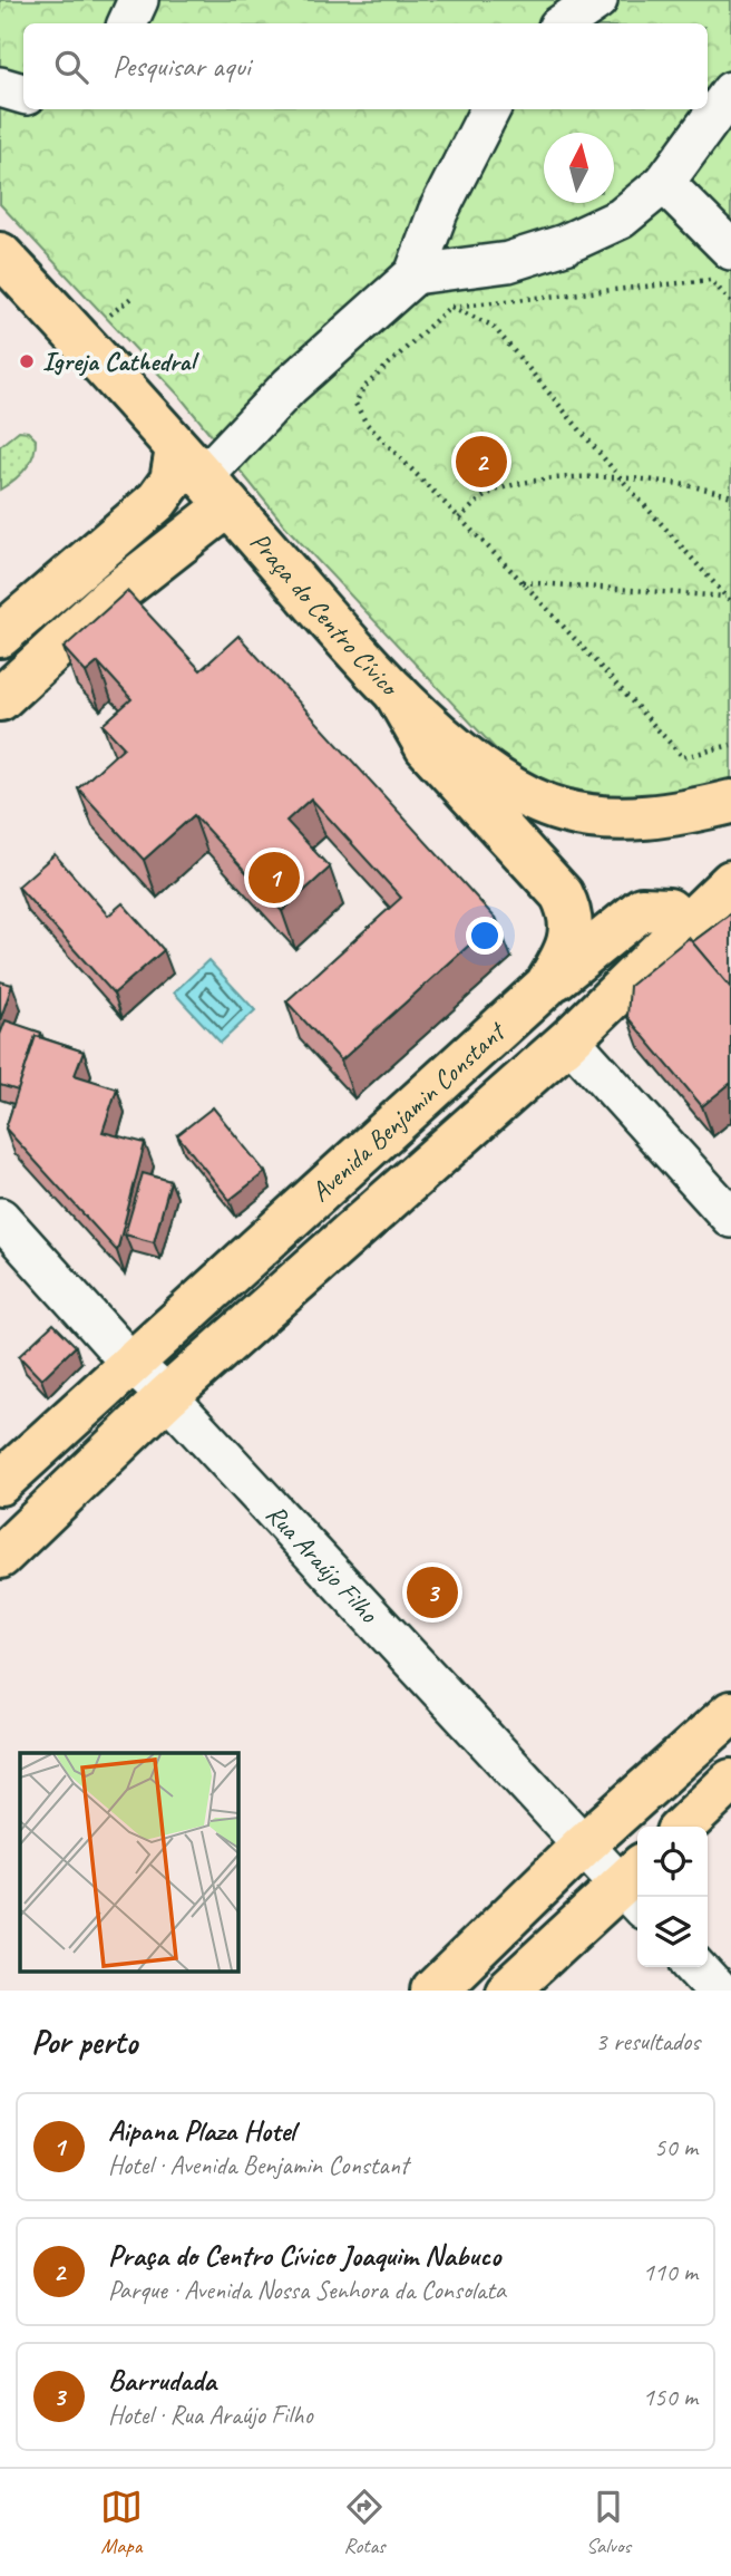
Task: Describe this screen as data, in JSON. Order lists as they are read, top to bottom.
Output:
{
  "streets": {
    "main road": ["Praça do Centro Cívico", "Avenida Benjamin Constant"],
    "street": ["Rua Araújo Filho"]
  },
  "crossings": [
    ["Praça do Centro Cívico", "Avenida Benjamin Constant"],
    ["Avenida Benjamin Constant", "Rua Araújo Filho"]
  ],
  "places": ["Igreja Cathedral"],
  "north": "top",
  "page": {
    "search": "Pesquisar aqui",
    "pins": ["2", "1", "3"],
    "heading": ["Por perto", "3 resultados"],
    "list": [
      {
        "mark": "1",
        "name": "Aipana Plaza Hotel",
        "note": "Hotel · Avenida Benjamin Constant",
        "value": "50 m"
      },
      {
        "mark": "2",
        "name": "Praça do Centro Cívico Joaquim Nabuco",
        "note": "Parque · Avenida Nossa Senhora da Consolata",
        "value": "110 m"
      },
      {
        "mark": "3",
        "name": "Barrudada",
        "note": "Hotel · Rua Araújo Filho",
        "value": "150 m"
      }
    ],
    "nav": ["Mapa", "Rotas", "Salvos"]
  }
}
